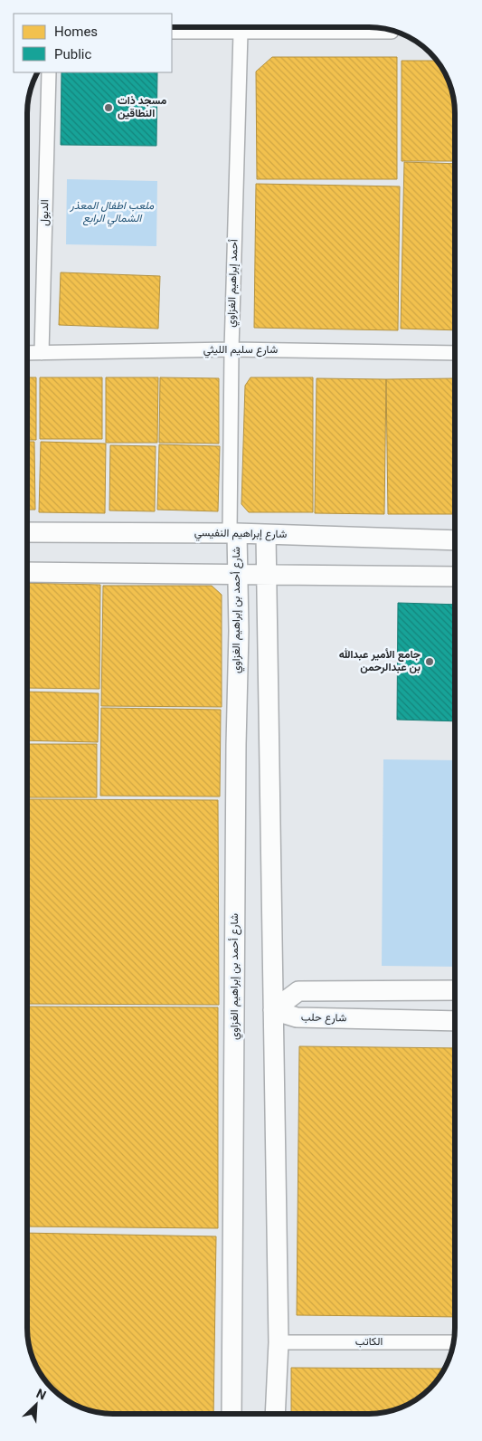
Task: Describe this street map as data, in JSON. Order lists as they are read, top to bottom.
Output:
{
  "streets": {
    "street": [
      "الدبول",
      "أحمد إبراهيم الغزاوي",
      "شارع سليم الليثي",
      "شارع إبراهيم النفيسي",
      "شارع أحمد بن إبراهيم الغزاوي",
      "شارع حلب",
      "الكاتب"
    ]
  },
  "crossings": [
    ["الدبول", "شارع سليم الليثي"],
    ["أحمد إبراهيم الغزاوي", "شارع سليم الليثي"],
    ["أحمد إبراهيم الغزاوي", "شارع إبراهيم النفيسي"],
    ["أحمد إبراهيم الغزاوي", "شارع أحمد بن إبراهيم الغزاوي"],
    ["شارع إبراهيم النفيسي", "شارع أحمد بن إبراهيم الغزاوي"]
  ],
  "parks": ["ملعب اطفال المعذر الشمالي الرابع"],
  "places": ["مسجد ذات النطاقين", "جامع الأمير عبدالله بن عبدالرحمن"],
  "legend": ["Homes", "Public"],
  "north": "top right"
}
